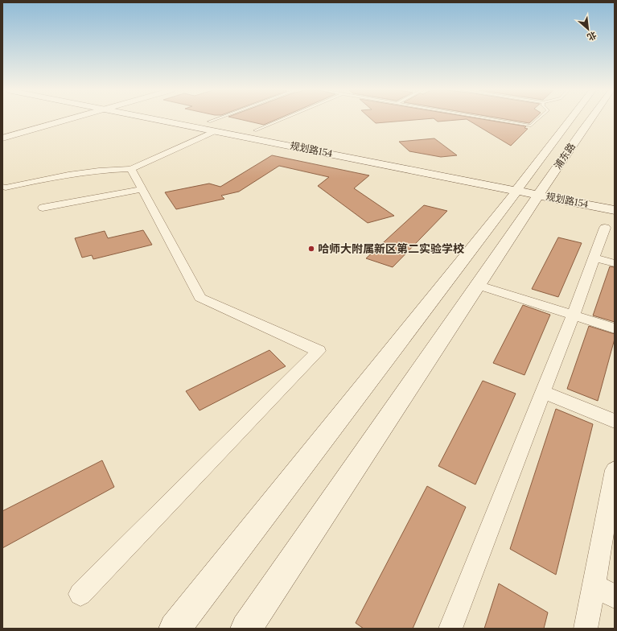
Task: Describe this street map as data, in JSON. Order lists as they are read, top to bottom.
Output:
{
  "streets": {
    "main road": ["规划路154", "浦东路"]
  },
  "crossings": [
    ["规划路154", "浦东路"]
  ],
  "places": ["哈师大附属新区第二实验学校"],
  "north": "bottom right"
}
